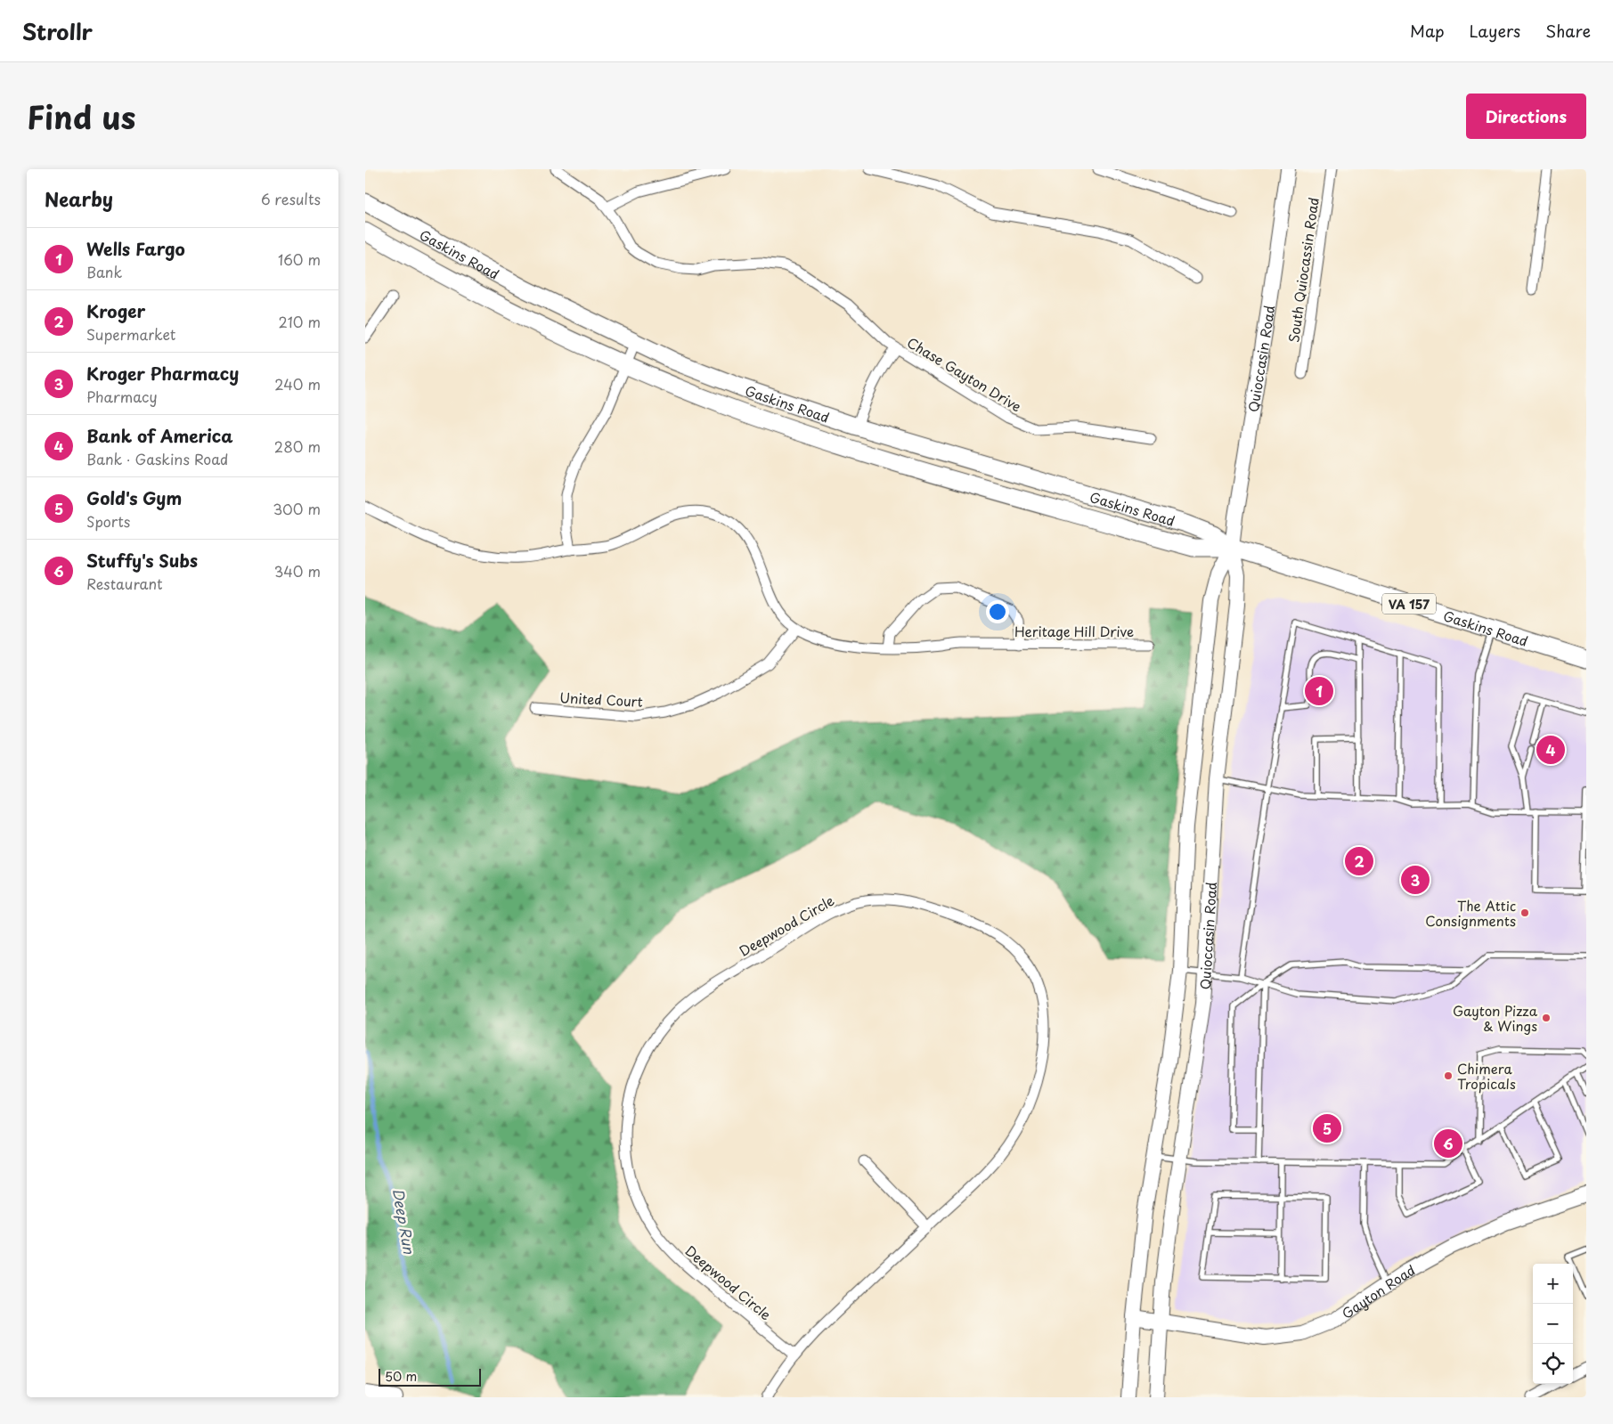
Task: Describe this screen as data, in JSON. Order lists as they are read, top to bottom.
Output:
{
  "streets": {
    "main road": [
      "Gaskins Road",
      "Quioccasin Road",
      "VA 157",
      "Gayton Road"
    ],
    "street": [
      "South Quiocassin Road",
      "Chase Gayton Drive",
      "Heritage Hill Drive",
      "United Court",
      "Deepwood Circle"
    ]
  },
  "crossings": [
    ["Gaskins Road", "Quioccasin Road"],
    ["Gaskins Road", "Chase Gayton Drive"],
    ["Quioccasin Road", "Gayton Road"],
    ["Heritage Hill Drive", "United Court"]
  ],
  "water": ["Deep Run"],
  "places": ["The Attic Consignments", "Gayton Pizza & Wings", "Chimera Tropicals"],
  "scale_bar": "50 m",
  "page": {
    "header": "Strollr",
    "nav": ["Map", "Layers", "Share"],
    "title": "Find us",
    "buttons": "Directions",
    "heading": ["Nearby", "6 results"],
    "list": [
      {
        "mark": "1",
        "name": "Wells Fargo",
        "note": "Bank",
        "value": "160 m"
      },
      {
        "mark": "2",
        "name": "Kroger",
        "note": "Supermarket",
        "value": "210 m"
      },
      {
        "mark": "3",
        "name": "Kroger Pharmacy",
        "note": "Pharmacy",
        "value": "240 m"
      },
      {
        "mark": "4",
        "name": "Bank of America",
        "note": "Bank · Gaskins Road",
        "value": "280 m"
      },
      {
        "mark": "5",
        "name": "Gold's Gym",
        "note": "Sports",
        "value": "300 m"
      },
      {
        "mark": "6",
        "name": "Stuffy's Subs",
        "note": "Restaurant",
        "value": "340 m"
      }
    ],
    "pins": [
      "1",
      "4",
      "2",
      "3",
      "5",
      "6"
    ],
    "map_buttons": ["+", "−"],
    "scale": "50 m"
  }
}
